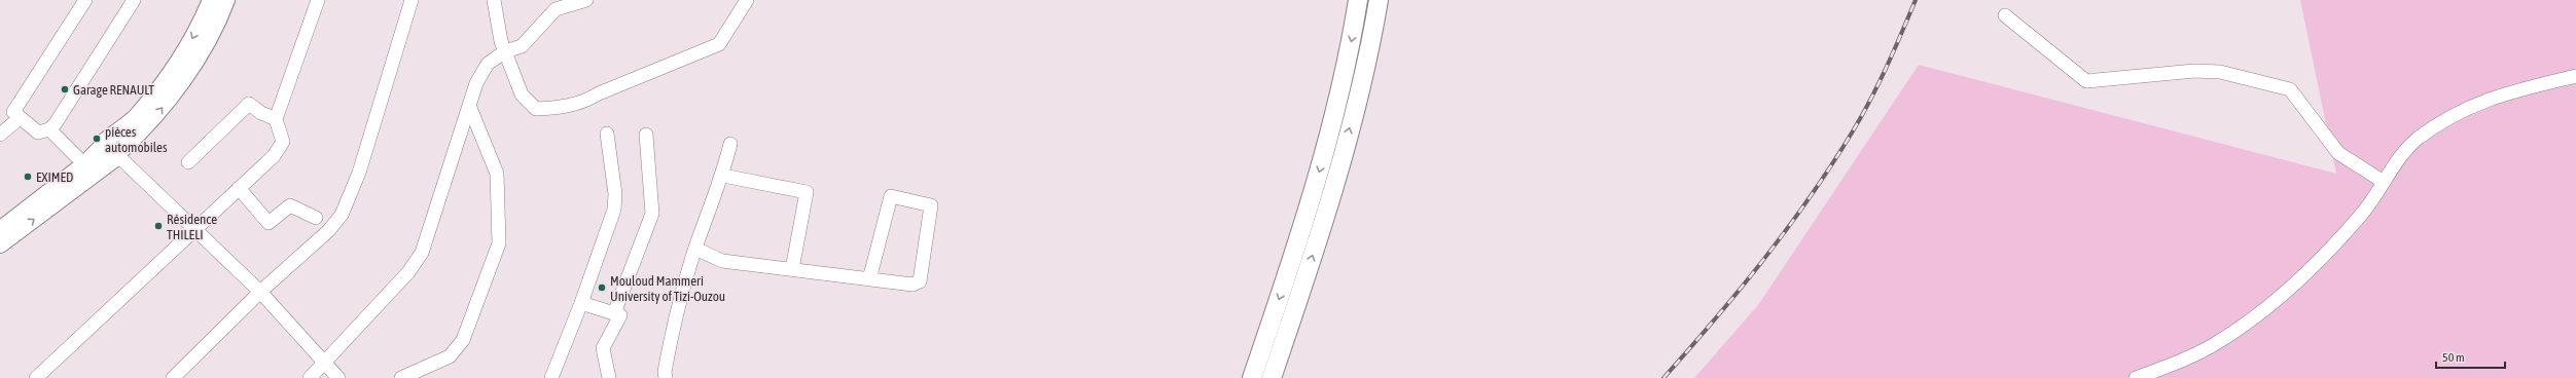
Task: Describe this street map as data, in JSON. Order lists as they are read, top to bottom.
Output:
{
  "places": [
    "Garage RENAULT",
    "pièces automobiles",
    "EXIMED",
    "Résidence THILELI",
    "Mouloud Mammeri University of Tizi-Ouzou"
  ],
  "scale_bar": "50 m"
}
